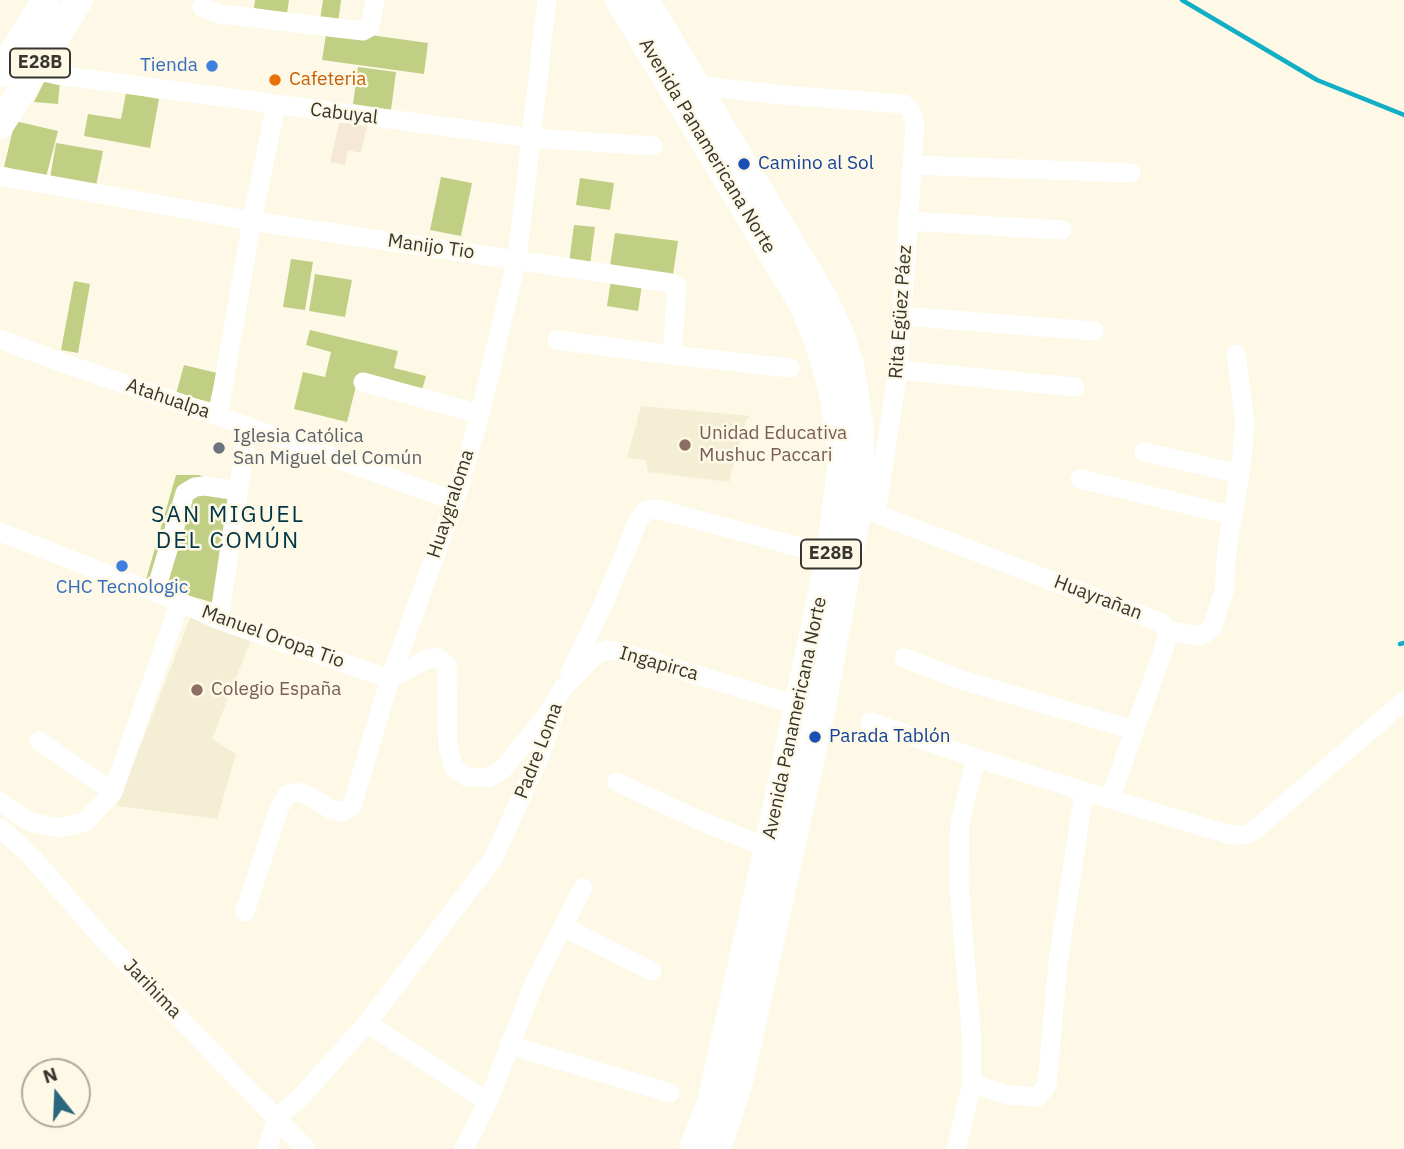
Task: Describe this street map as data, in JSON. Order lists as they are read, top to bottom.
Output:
{
  "streets": {
    "highway": ["E28B", "Avenida Panamericana Norte"],
    "street": [
      "Cabuyal",
      "Manijo Tio",
      "Rita Egüez Páez",
      "Atahualpa",
      "Huaygraloma",
      "Huayrañan",
      "Manuel Oropa Tio",
      "Ingapirca",
      "Padre Loma",
      "Jarihima"
    ]
  },
  "crossings": [
    ["E28B", "Cabuyal"],
    ["Cabuyal", "Huaygraloma"],
    ["Avenida Panamericana Norte", "Rita Egüez Páez"],
    ["Avenida Panamericana Norte", "Huayrañan"],
    ["Avenida Panamericana Norte", "Ingapirca"],
    ["Avenida Panamericana Norte", "Padre Loma"],
    ["Manijo Tio", "Huaygraloma"],
    ["Rita Egüez Páez", "Huayrañan"],
    ["Atahualpa", "Huaygraloma"],
    ["Huaygraloma", "Manuel Oropa Tio"],
    ["Huaygraloma", "Ingapirca"],
    ["Manuel Oropa Tio", "Ingapirca"],
    ["Ingapirca", "Padre Loma"],
    ["Padre Loma", "Jarihima"]
  ],
  "districts": ["SAN MIGUEL DEL COMÚN"],
  "places": [
    "Tienda",
    "Cafeteria",
    "Camino al Sol",
    "Unidad Educativa Mushuc Paccari",
    "Iglesia Católica San Miguel del Común",
    "CHC Tecnologic",
    "Colegio España",
    "Parada Tablón"
  ],
  "north": "top"
}
